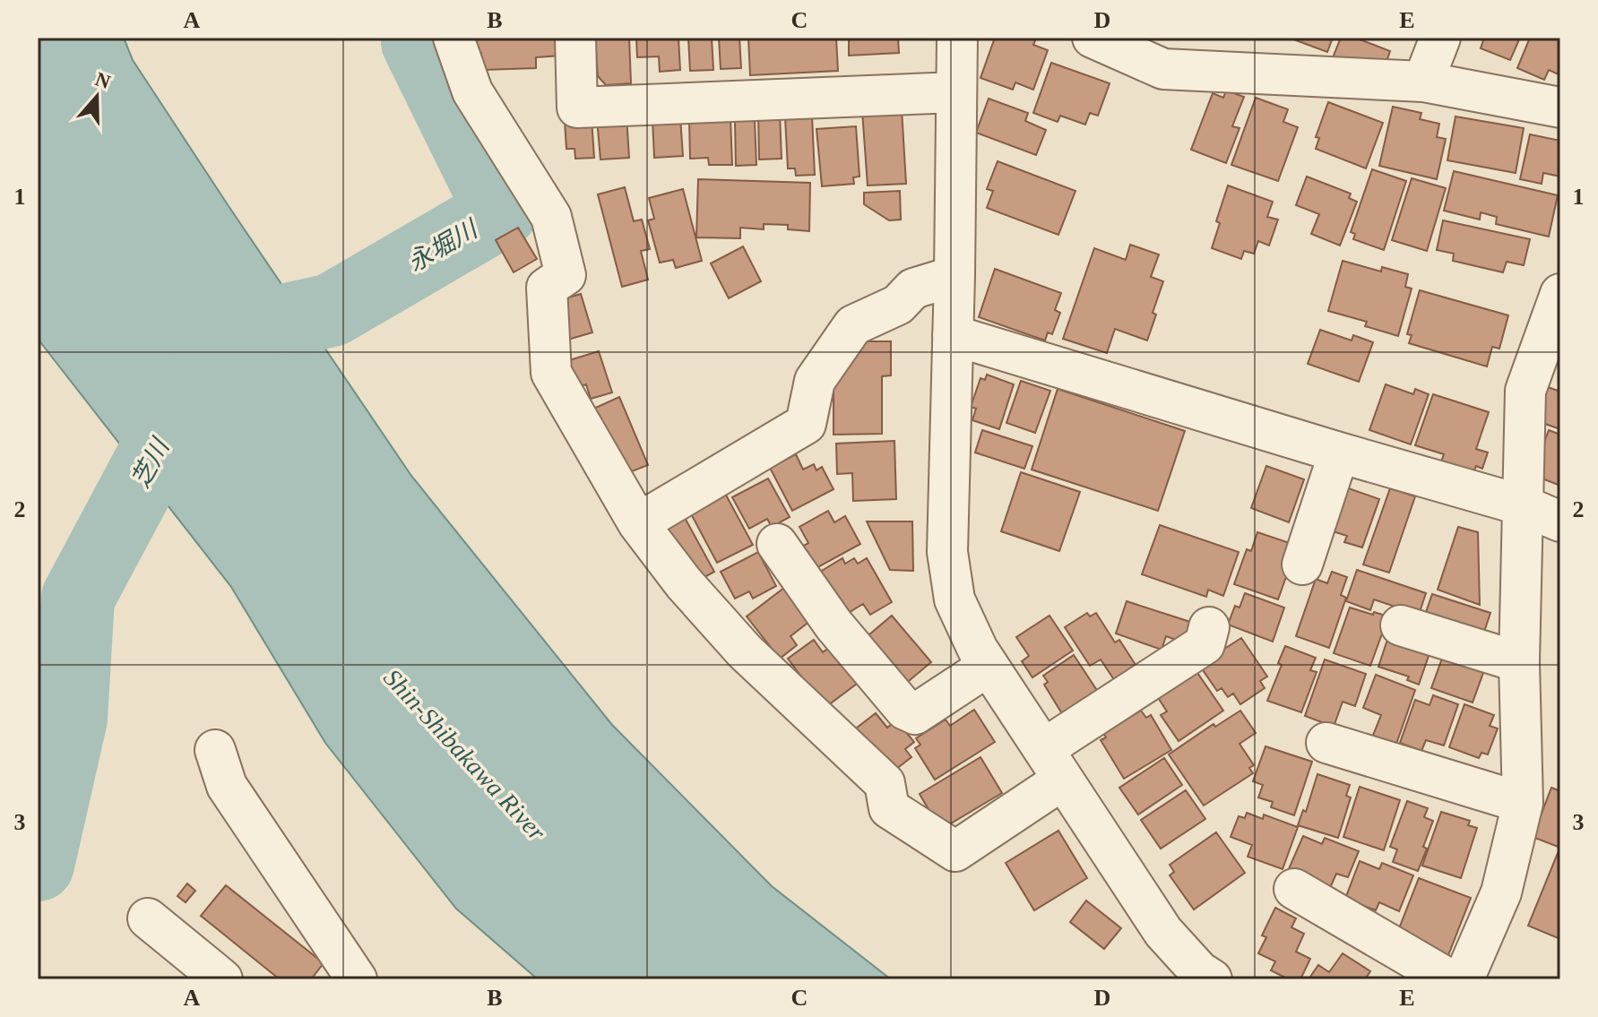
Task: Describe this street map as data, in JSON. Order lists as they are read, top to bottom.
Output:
{
  "water": ["永堀川", "芝川", "Shin-Shibakawa River"],
  "north": "top",
  "grid": {
    "columns": [
      "A",
      "B",
      "C",
      "D",
      "E"
    ],
    "rows": ["1", "2", "3"]
  }
}
